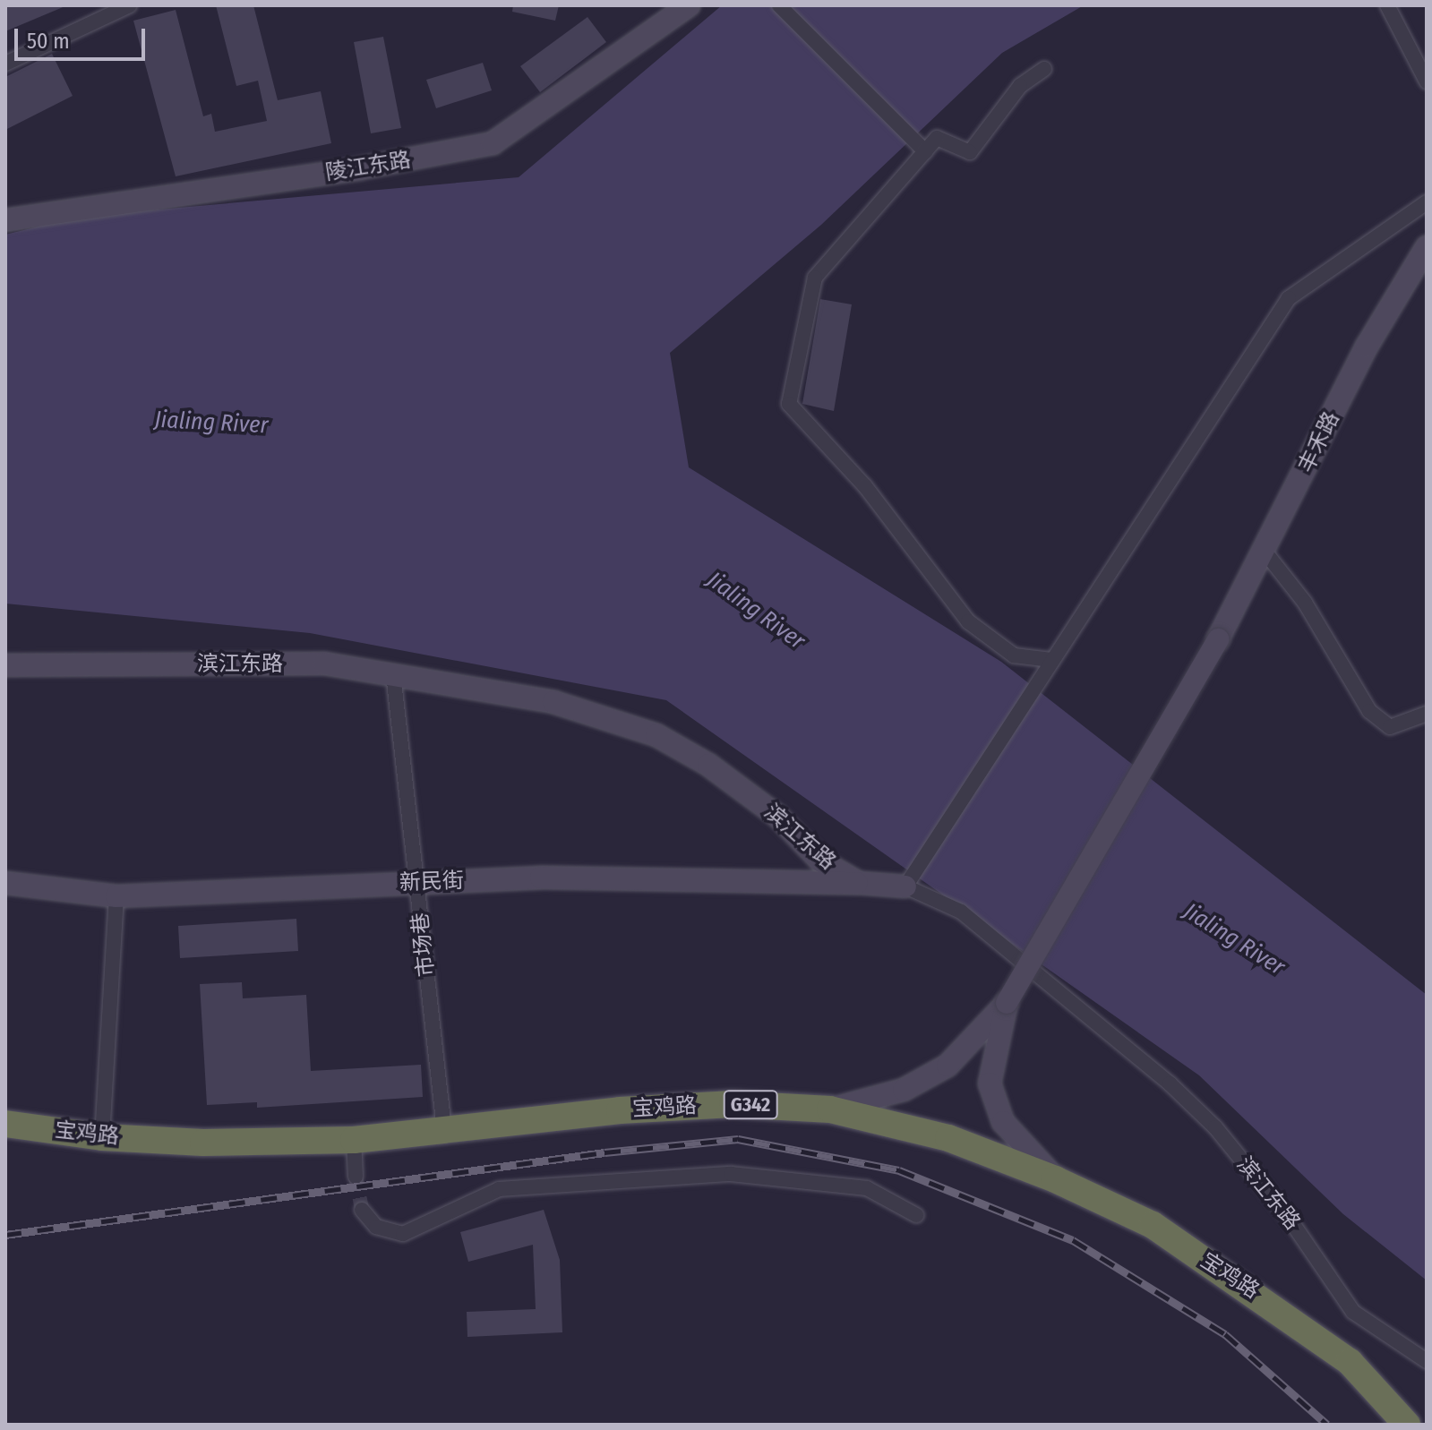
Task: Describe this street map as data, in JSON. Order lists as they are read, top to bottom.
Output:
{
  "streets": {
    "highway": ["G342", "宝鸡路"],
    "street": [
      "陵江东路",
      "丰禾路",
      "滨江东路",
      "新民街",
      "市场巷"
    ]
  },
  "crossings": [
    ["滨江东路", "新民街"],
    ["滨江东路", "市场巷"],
    ["新民街", "市场巷"],
    ["市场巷", "宝鸡路"]
  ],
  "water": ["Jialing River"],
  "scale_bar": "50 m"
}
